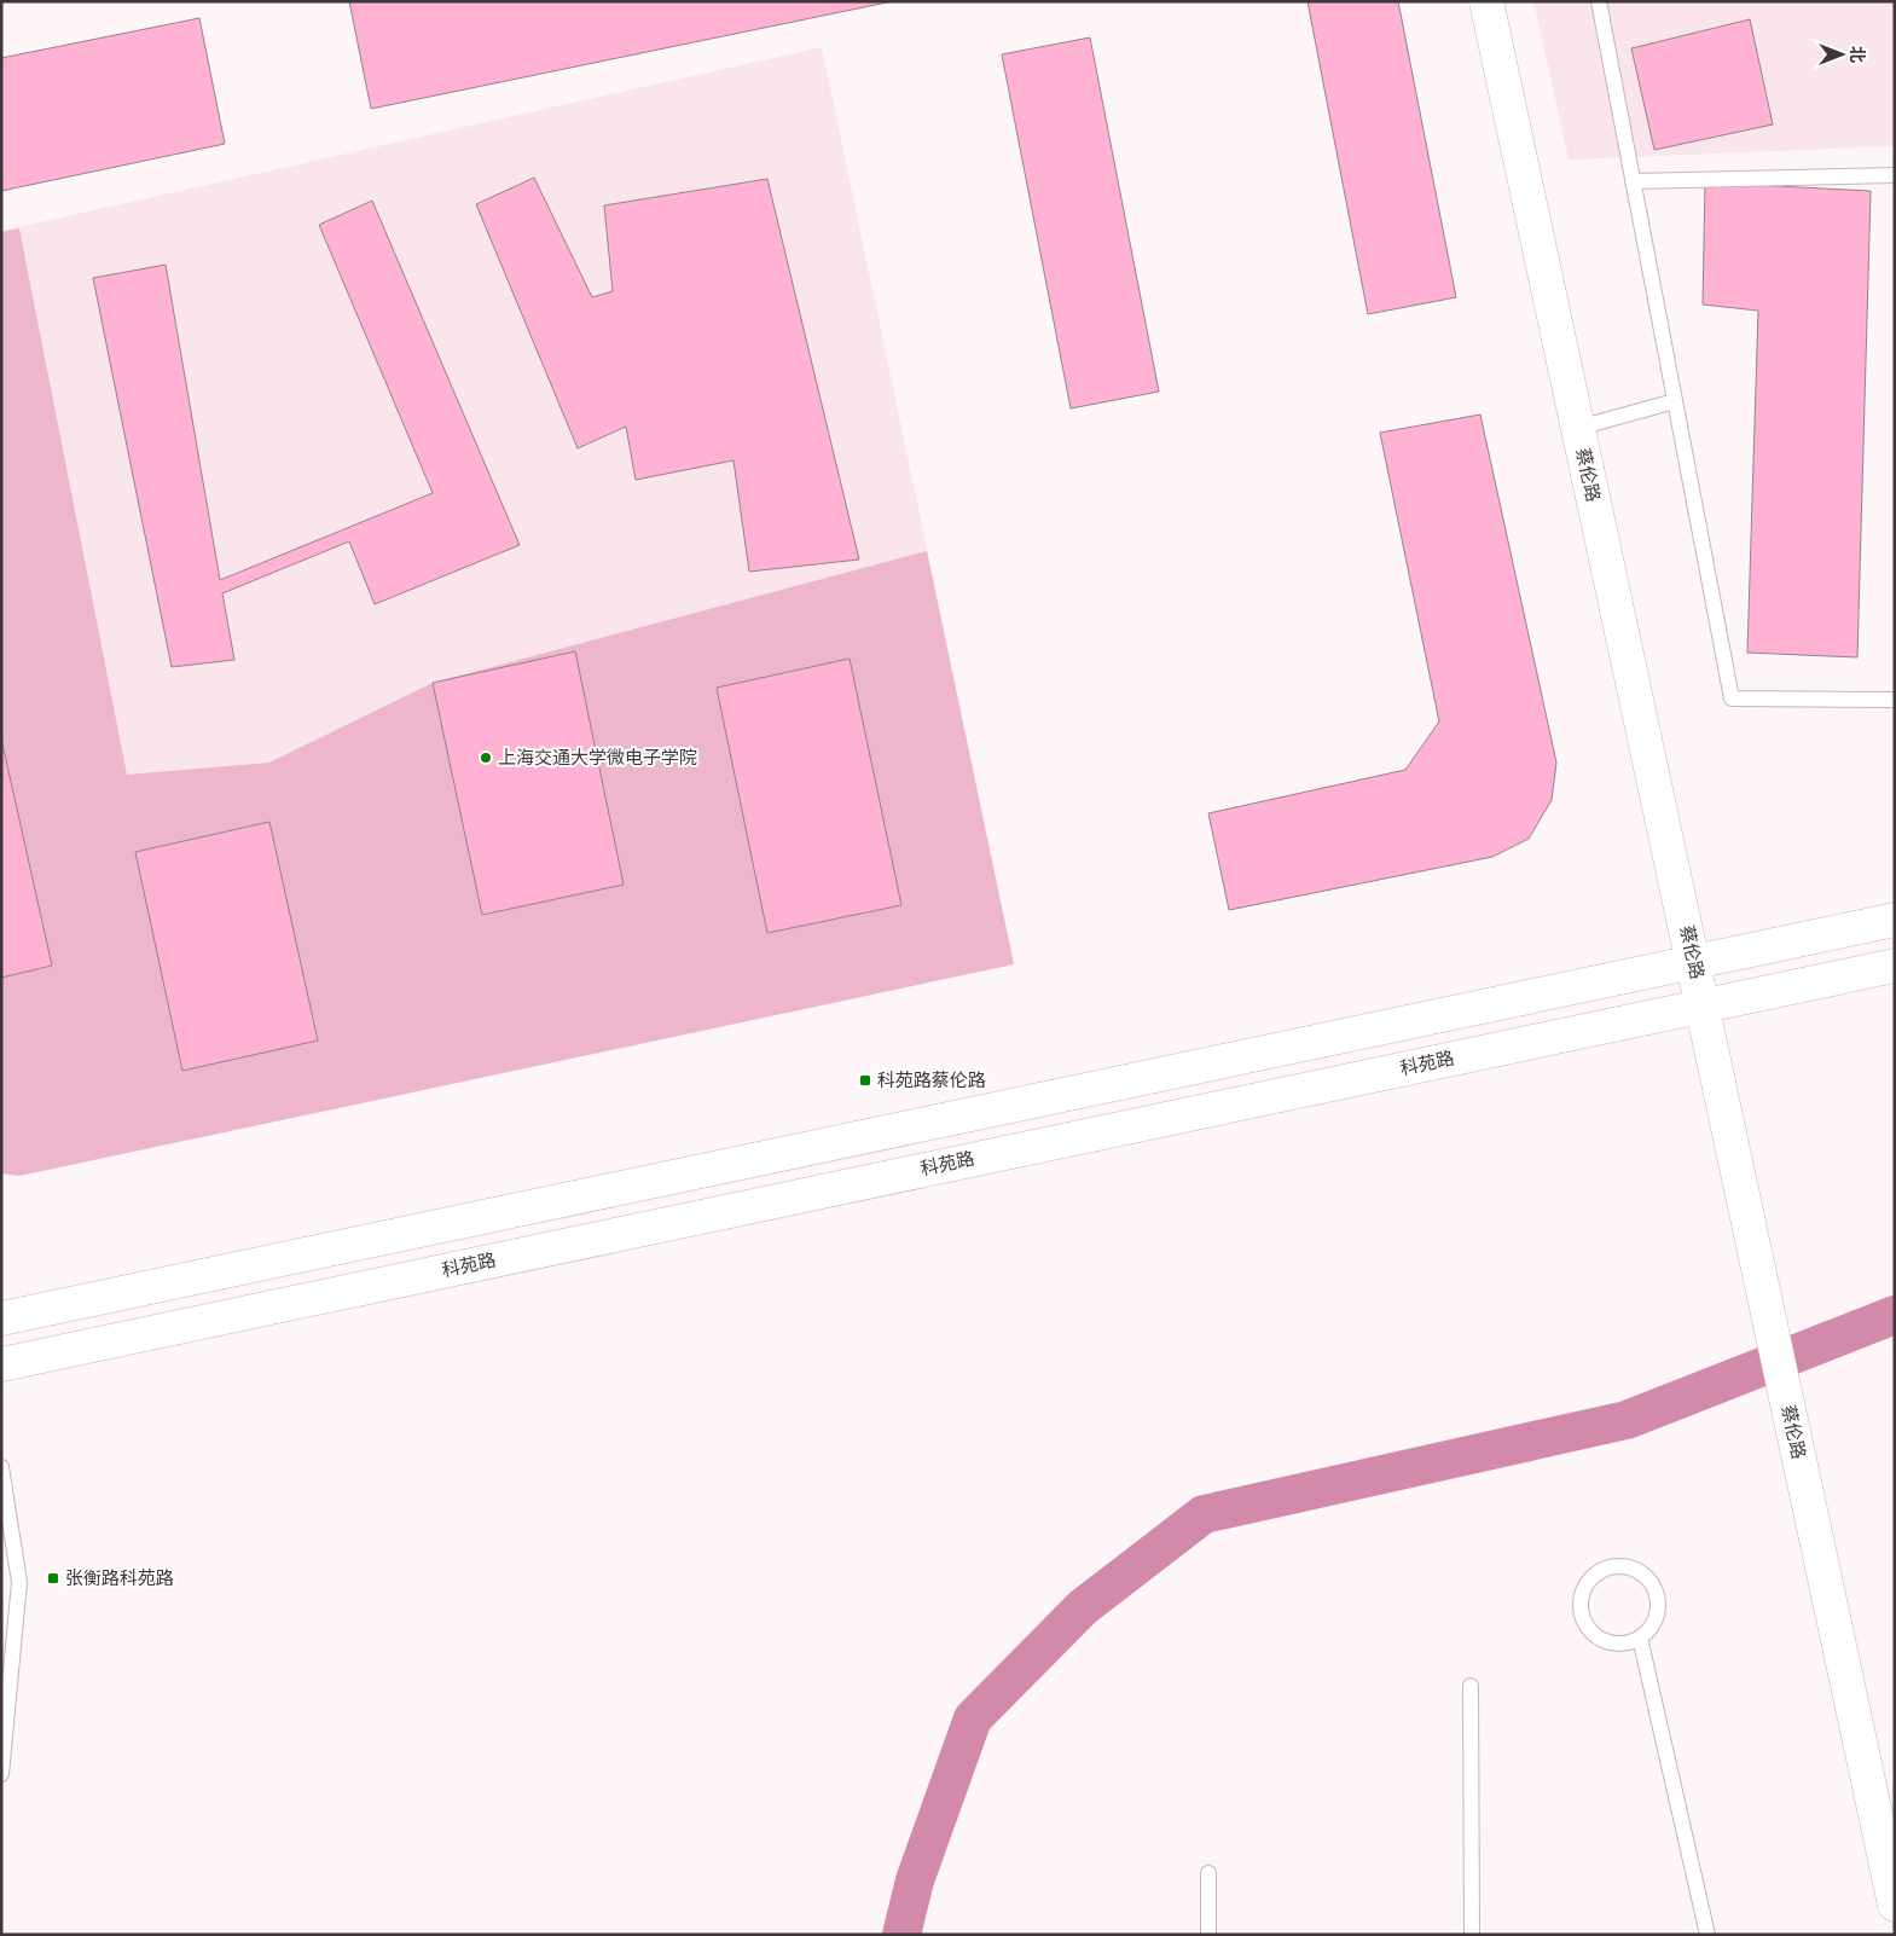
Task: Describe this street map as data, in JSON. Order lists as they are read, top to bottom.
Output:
{
  "streets": {
    "street": ["蔡伦路", "科苑路"]
  },
  "crossings": [
    ["蔡伦路", "科苑路"]
  ],
  "places": {
    "other": ["上海交通大学微电子学院"],
    "transit": ["科苑路蔡伦路", "张衡路科苑路"]
  },
  "north": "right"
}
